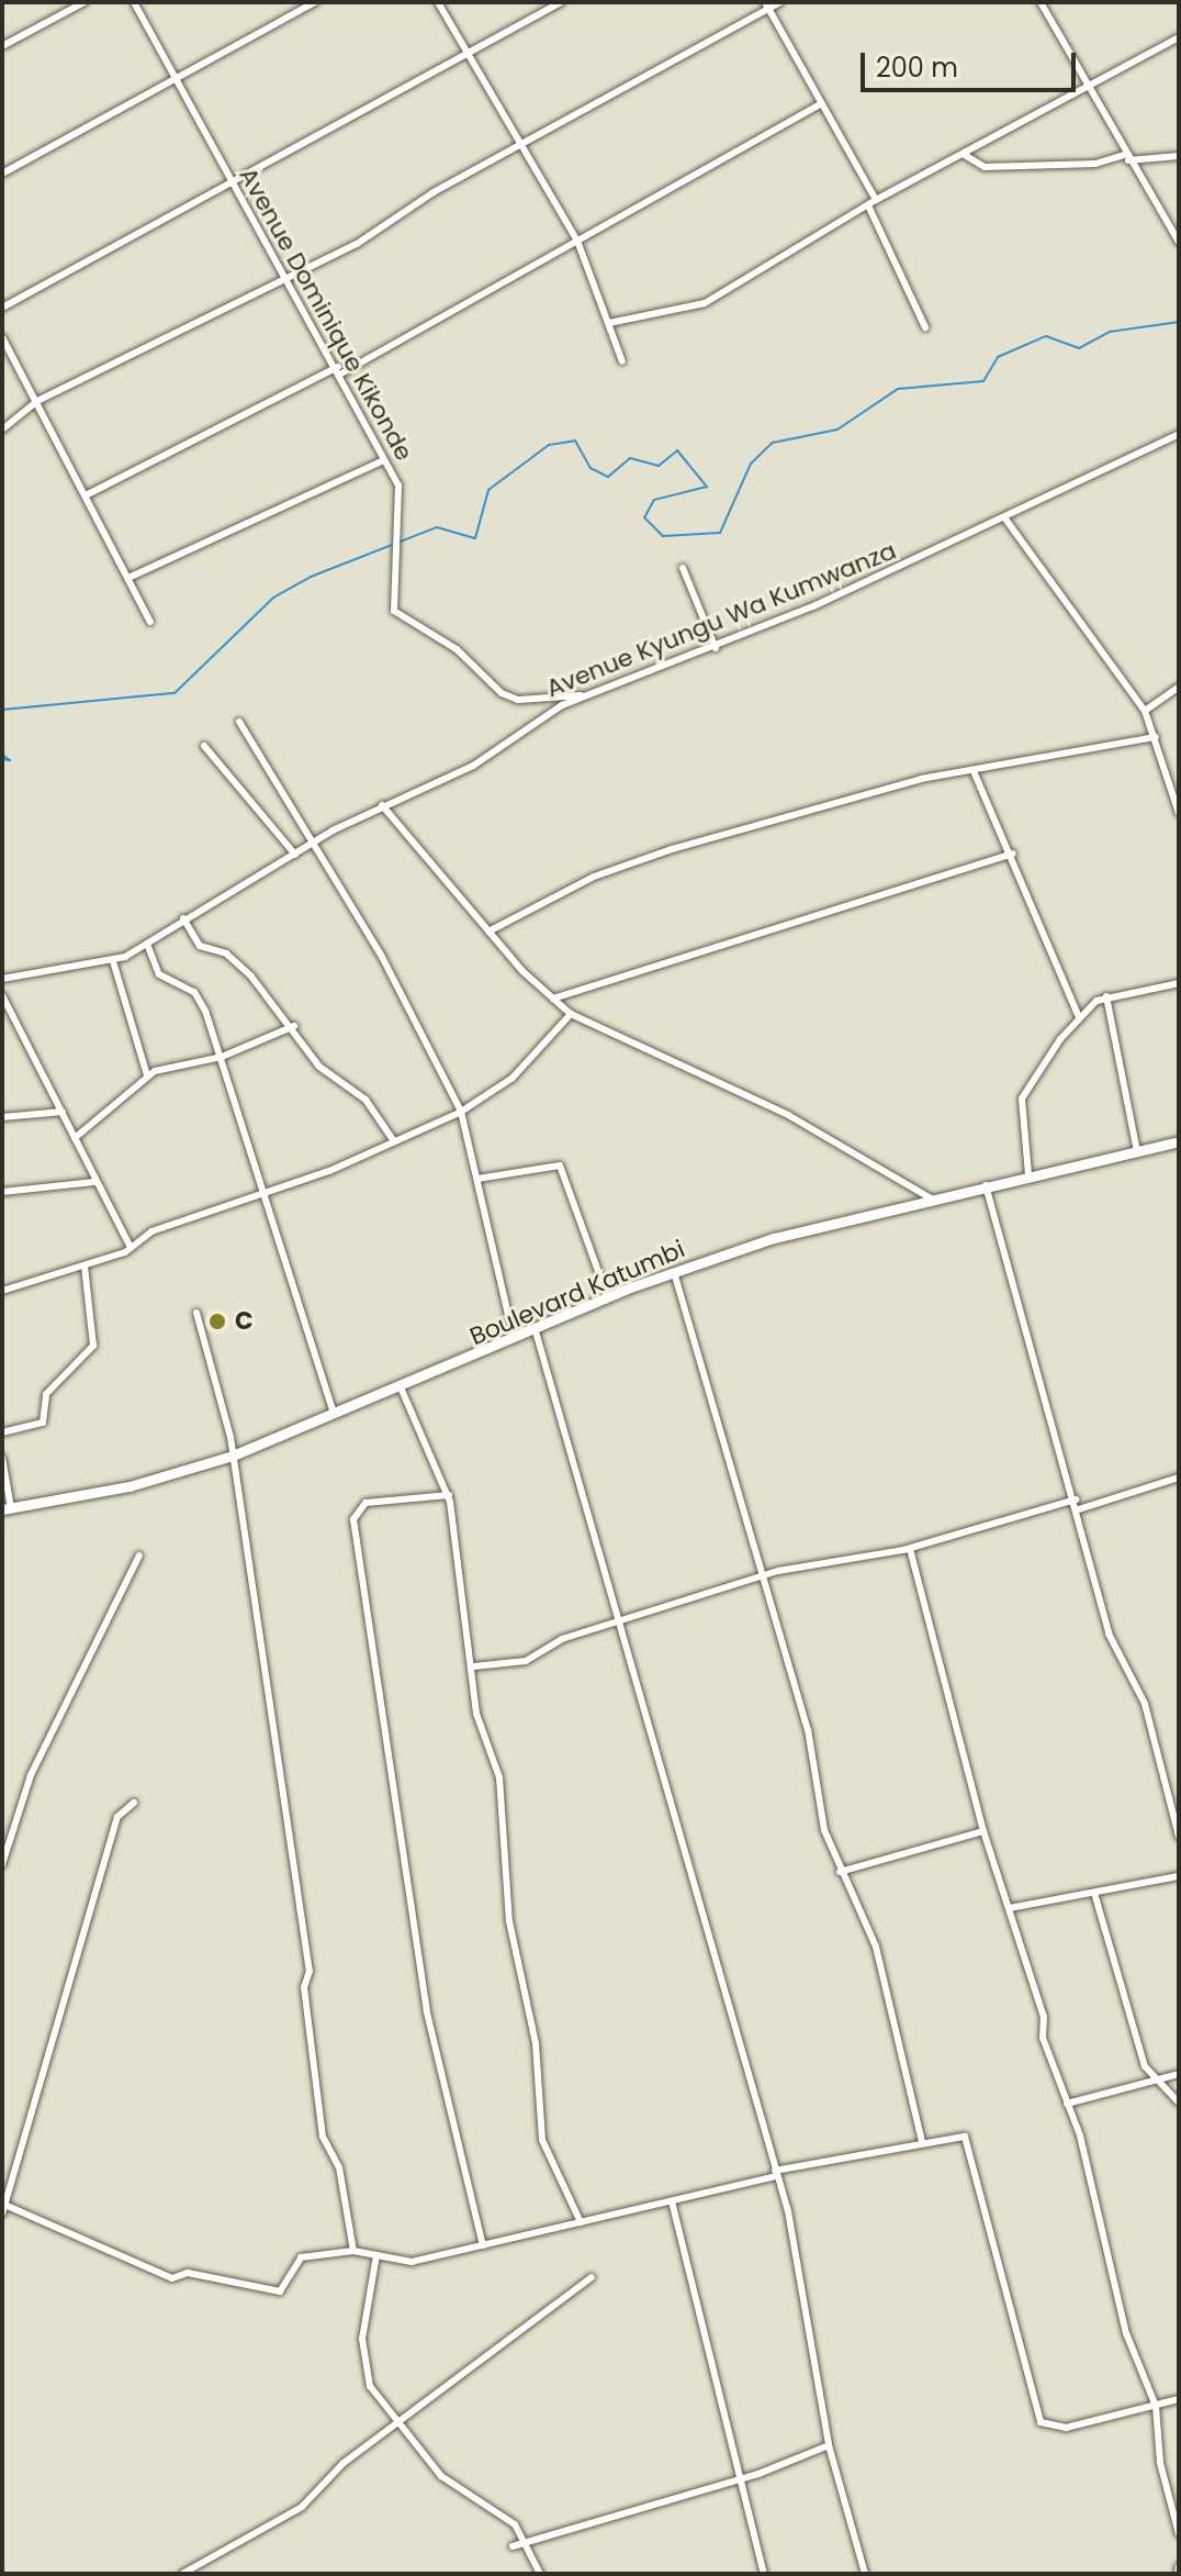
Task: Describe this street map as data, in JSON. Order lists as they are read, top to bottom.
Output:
{
  "streets": {
    "street": ["Avenue Dominique Kikonde", "Avenue Kyungu Wa Kumwanza", "Boulevard Katumbi"]
  },
  "crossings": [
    ["Avenue Dominique Kikonde", "Avenue Kyungu Wa Kumwanza"]
  ],
  "places": ["C"],
  "scale_bar": "200 m"
}
